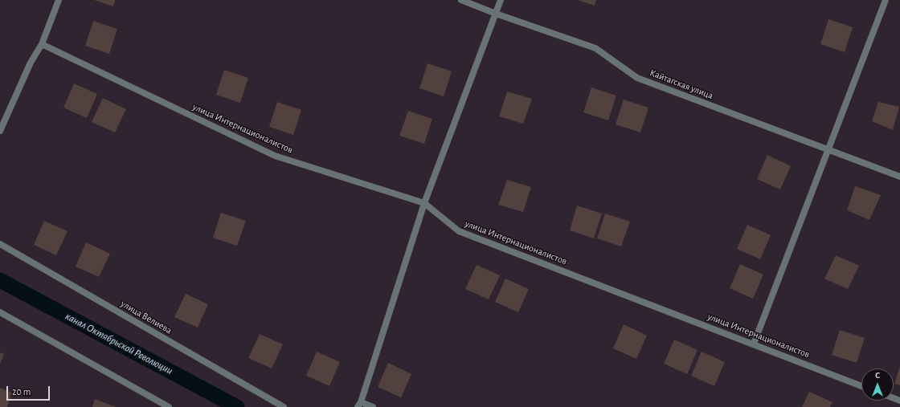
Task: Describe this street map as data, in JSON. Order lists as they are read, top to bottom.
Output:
{
  "streets": {
    "street": ["Кайтагская улица", "улица Интернационалистов", "улица Велиева"]
  },
  "water": ["канал Октябрьской Революции"],
  "scale_bar": "20 m",
  "north": "top"
}
